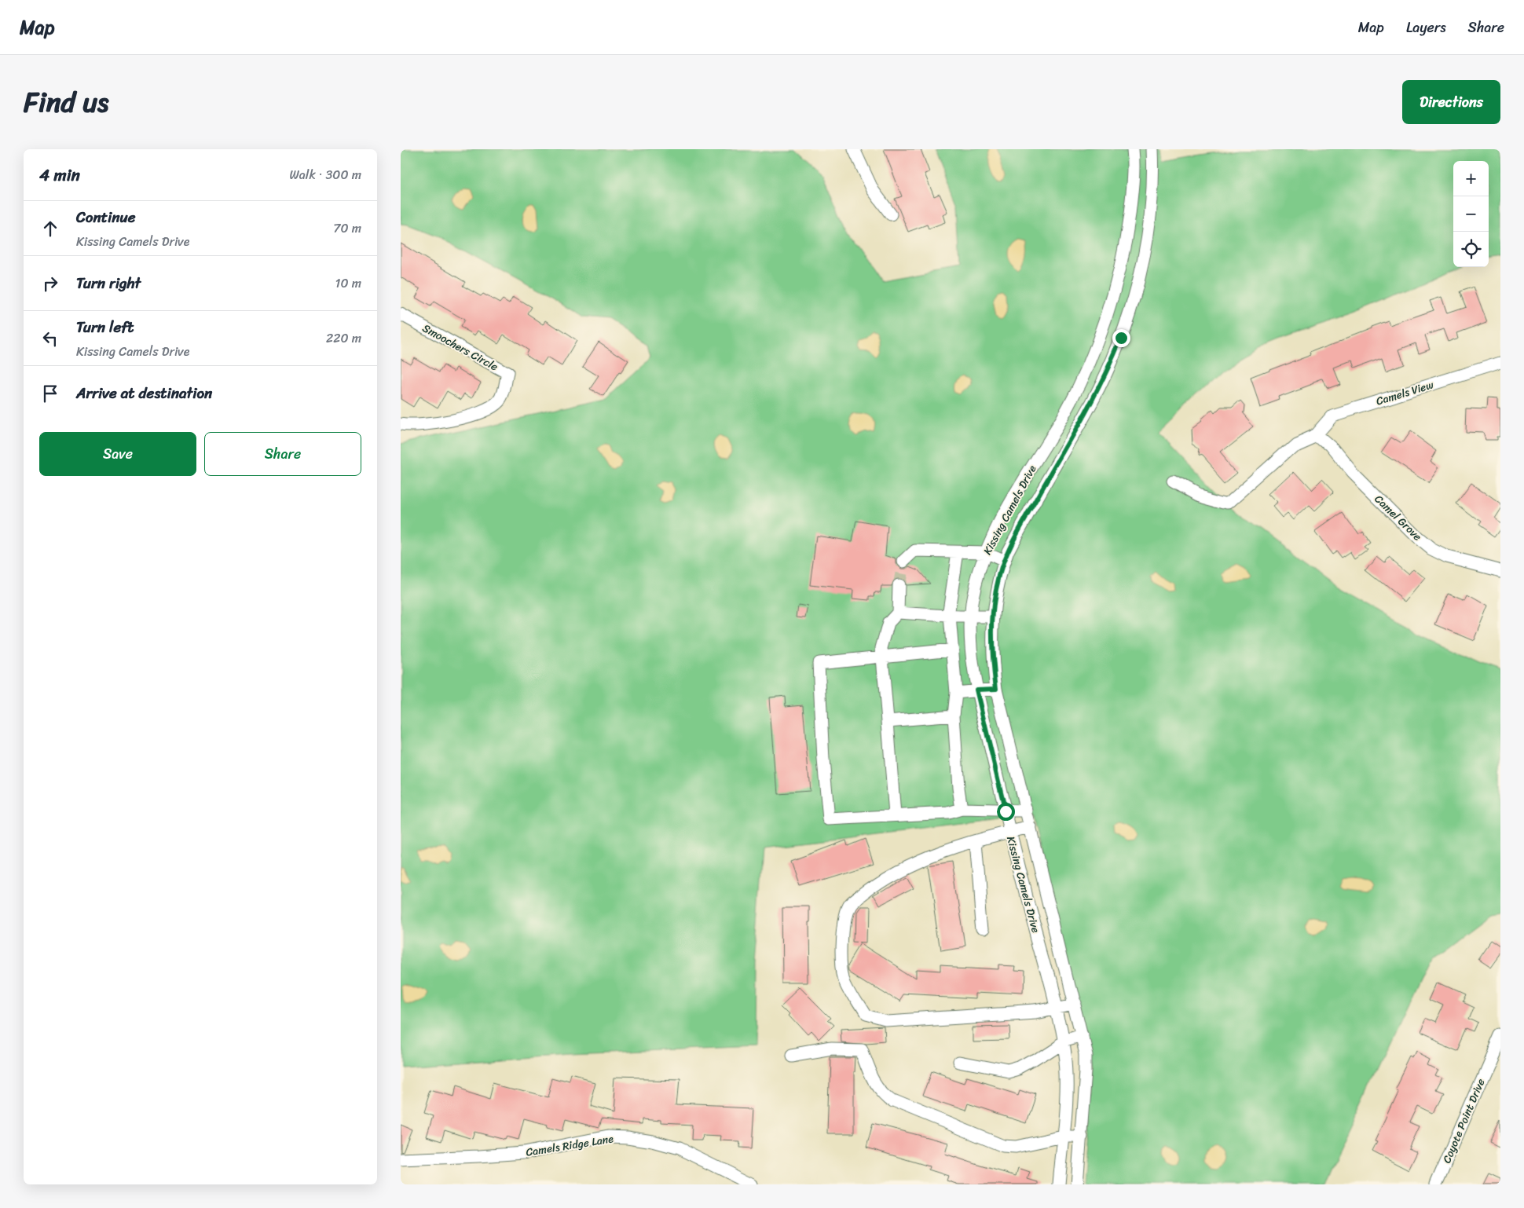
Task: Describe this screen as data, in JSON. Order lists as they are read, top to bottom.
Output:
{
  "streets": {
    "street": [
      "Smoochers Circle",
      "Camels View",
      "Kissing Camels Drive",
      "Camel Grove",
      "Coyote Point Drive",
      "Camels Ridge Lane"
    ]
  },
  "crossings": [
    ["Camels View", "Camel Grove"]
  ],
  "page": {
    "header": "Map",
    "nav": ["Map", "Layers", "Share"],
    "title": "Find us",
    "buttons": [
      "Directions",
      ["Save", "Share"]
    ],
    "heading": ["4 min", "Walk · 300 m"],
    "map_buttons": ["+", "−"],
    "list": [
      ["Continue", "Kissing Camels Drive", "70 m"],
      ["Turn right", "10 m"],
      ["Turn left", "Kissing Camels Drive", "220 m"],
      "Arrive at destination"
    ]
  }
}
